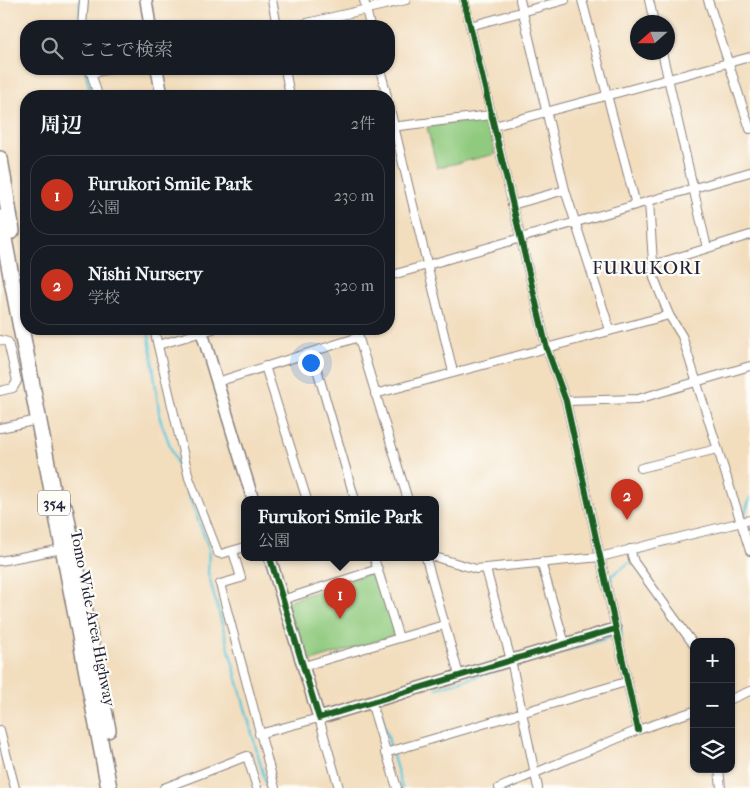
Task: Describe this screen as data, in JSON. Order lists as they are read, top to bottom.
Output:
{
  "streets": {
    "highway": ["354", "Tomo Wide Area Highway"]
  },
  "districts": ["FURUKORI"],
  "north": "left",
  "page": {
    "search": "ここで検索",
    "heading": ["周辺", "2件"],
    "list": [
      {
        "mark": "1",
        "name": "Furukori Smile Park",
        "note": "公園",
        "value": "230 m"
      },
      {
        "mark": "2",
        "name": "Nishi Nursery",
        "note": "学校",
        "value": "320 m"
      }
    ],
    "pins": ["2", "1"],
    "popup": ["Furukori Smile Park", "公園"],
    "map_buttons": ["+", "−"]
  }
}
